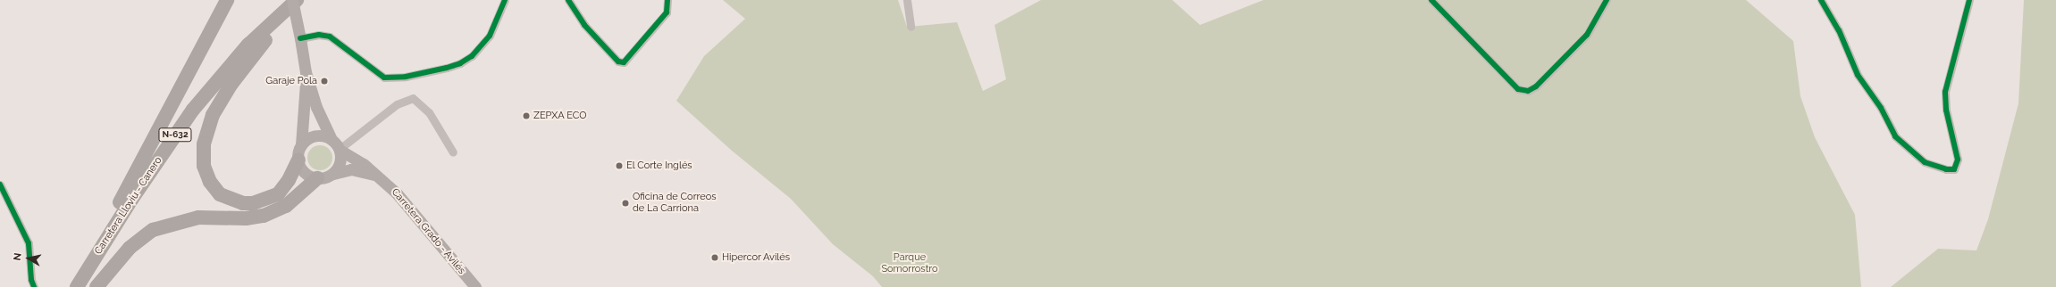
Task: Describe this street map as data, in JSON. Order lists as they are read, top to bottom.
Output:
{
  "streets": {
    "highway": ["N-632", "Carretera Lloviu - Canero"],
    "main road": ["Carretera Grado - Avilés"]
  },
  "parks": ["Parque Somorrostro"],
  "places": [
    "Garaje Pola",
    "ZEPXA ECO",
    "El Corte Inglés",
    "Oficina de Correos de La Carriona",
    "Hipercor Avilés"
  ],
  "north": "left"
}
